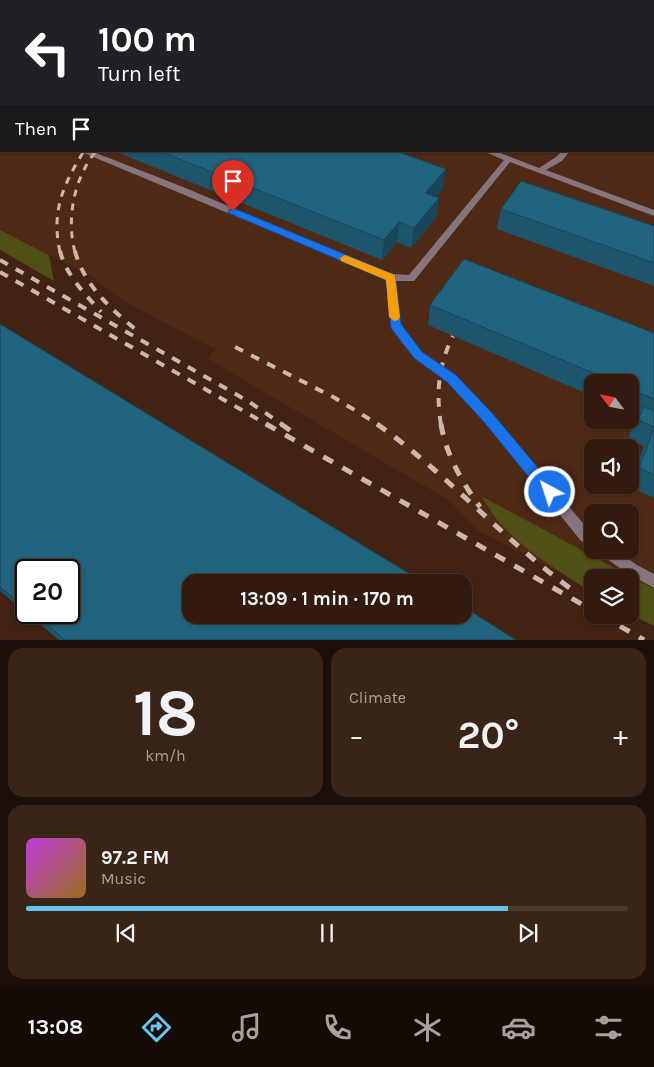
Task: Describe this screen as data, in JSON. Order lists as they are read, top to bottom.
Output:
{
  "north": "top left",
  "page": {
    "turn": ["100 m", "Turn left"],
    "then": "Then",
    "limit": "20",
    "trip": "13:09 · 1 min · 170 m",
    "tile": [
      ["18", "km/h"],
      "Climate"
    ],
    "heat": ["−", "20°", "+"],
    "song": ["97.2 FM", "Music"],
    "tabs": "13:08"
  }
}
